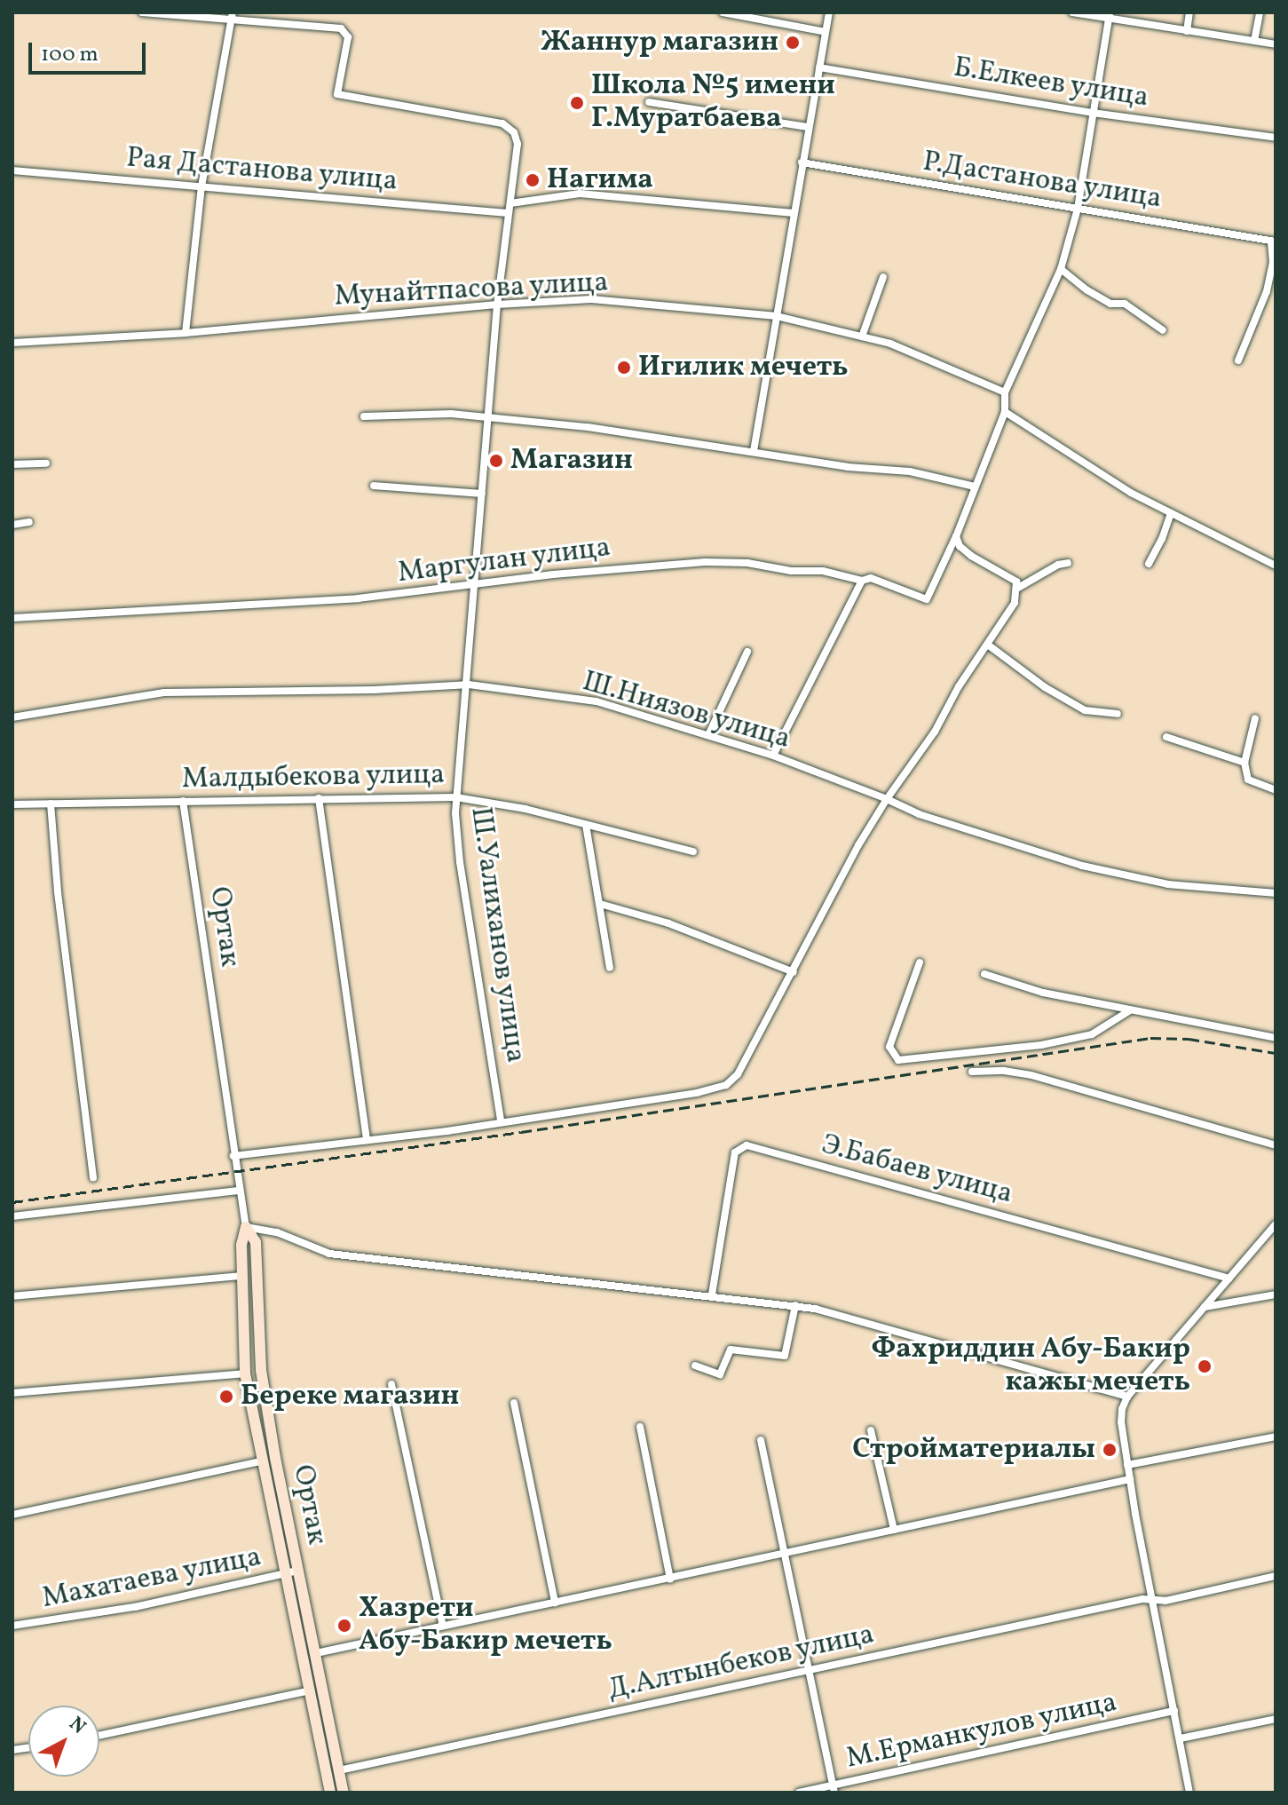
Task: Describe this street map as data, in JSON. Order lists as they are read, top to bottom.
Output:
{
  "streets": {
    "street": [
      "Б.Елкеев улица",
      "Рая Дастанова улица",
      "Р.Дастанова улица",
      "Мунайтпасова улица",
      "Маргулан улица",
      "Ш.Ниязов улица",
      "Малдыбекова улица",
      "Ортак",
      "Ш.Уалиханов улица",
      "Э.Бабаев улица",
      "Махатаева улица",
      "Д.Алтынбеков улица",
      "М.Ерманкулов улица"
    ]
  },
  "crossings": [
    ["Рая Дастанова улица", "Ш.Уалиханов улица"],
    ["Мунайтпасова улица", "Ш.Уалиханов улица"],
    ["Маргулан улица", "Ш.Уалиханов улица"],
    ["Ш.Ниязов улица", "Ш.Уалиханов улица"],
    ["Малдыбекова улица", "Ортак"],
    ["Малдыбекова улица", "Ш.Уалиханов улица"],
    ["Ортак", "Махатаева улица"],
    ["Ортак", "Д.Алтынбеков улица"]
  ],
  "places": [
    "Жаннур магазин",
    "Школа №5 имени Г.Муратбаева",
    "Нагима",
    "Игилик мечеть",
    "Магазин",
    "Фахриддин Абу-Бакир кажы мечеть",
    "Береке магазин",
    "Стройматериалы",
    "Хазрети Абу-Бакир мечеть"
  ],
  "scale_bar": "100 m",
  "north": "top right"
}
